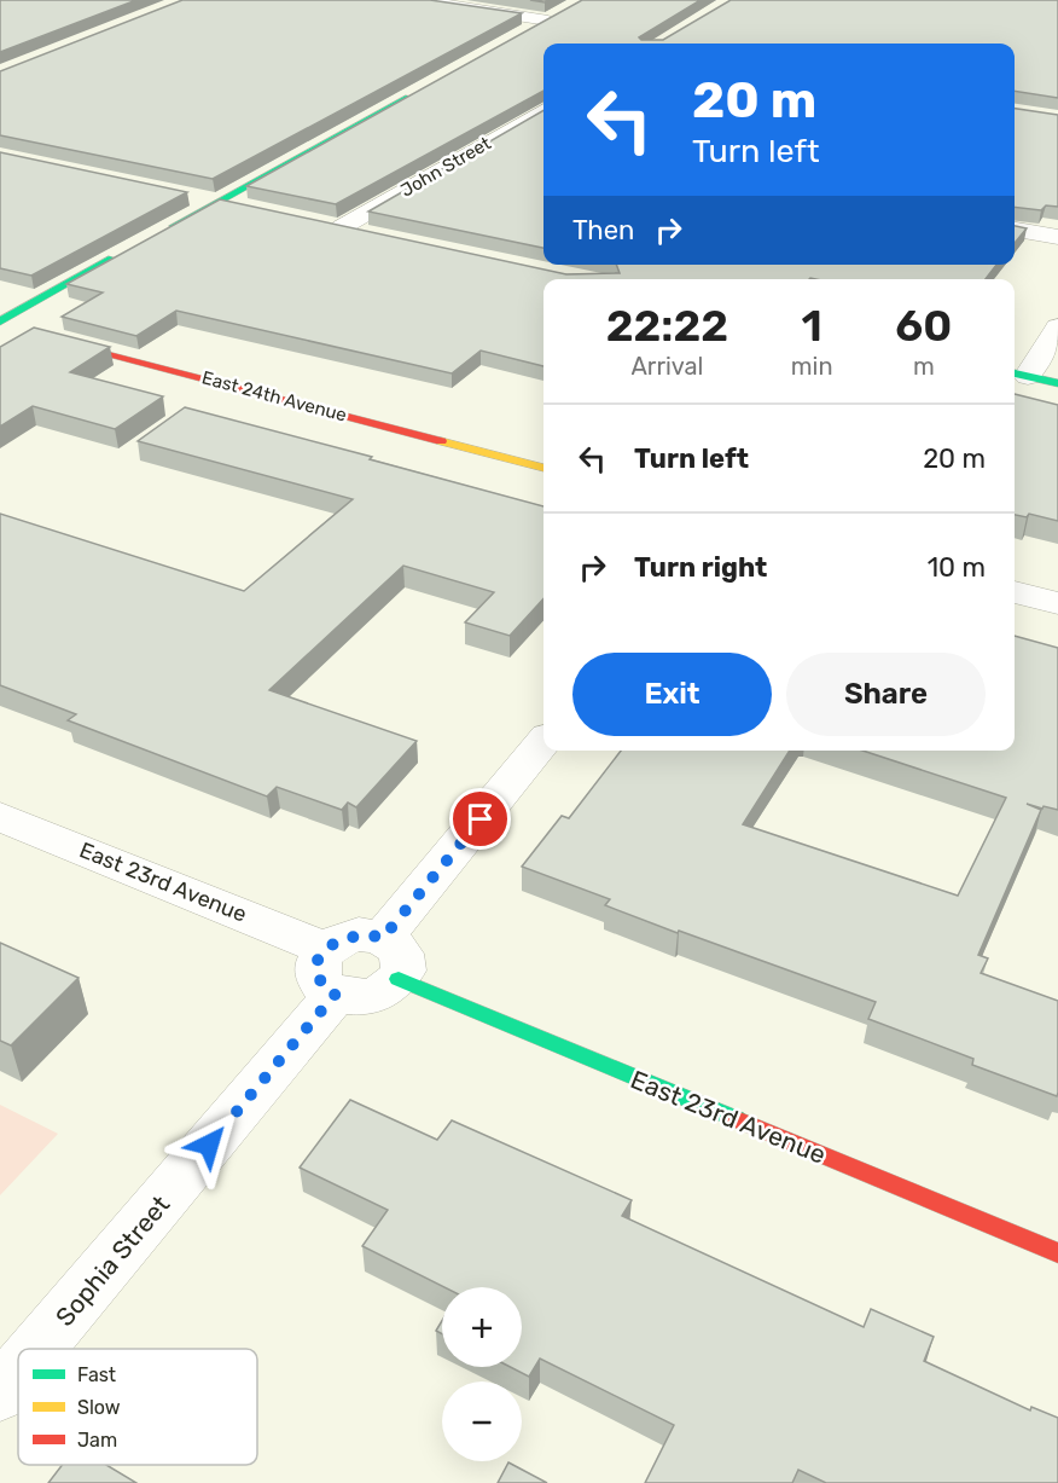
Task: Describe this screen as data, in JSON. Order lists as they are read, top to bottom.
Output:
{
  "streets": {
    "street": [
      "John Street",
      "East 24th Avenue",
      "East 23rd Avenue",
      "Sophia Street"
    ]
  },
  "crossings": [
    ["East 23rd Avenue", "Sophia Street"]
  ],
  "legend": ["Fast", "Slow", "Jam"],
  "page": {
    "turn": ["20 m", "Turn left"],
    "then": "Then",
    "eta": [
      "22:22",
      "Arrival",
      "1",
      "min",
      "60",
      "m"
    ],
    "list": [
      {
        "name": "Turn left",
        "value": "20 m"
      },
      {
        "name": "Turn right",
        "value": "10 m"
      }
    ],
    "buttons": ["Exit", "Share"],
    "map_buttons": ["+", "−"]
  }
}
